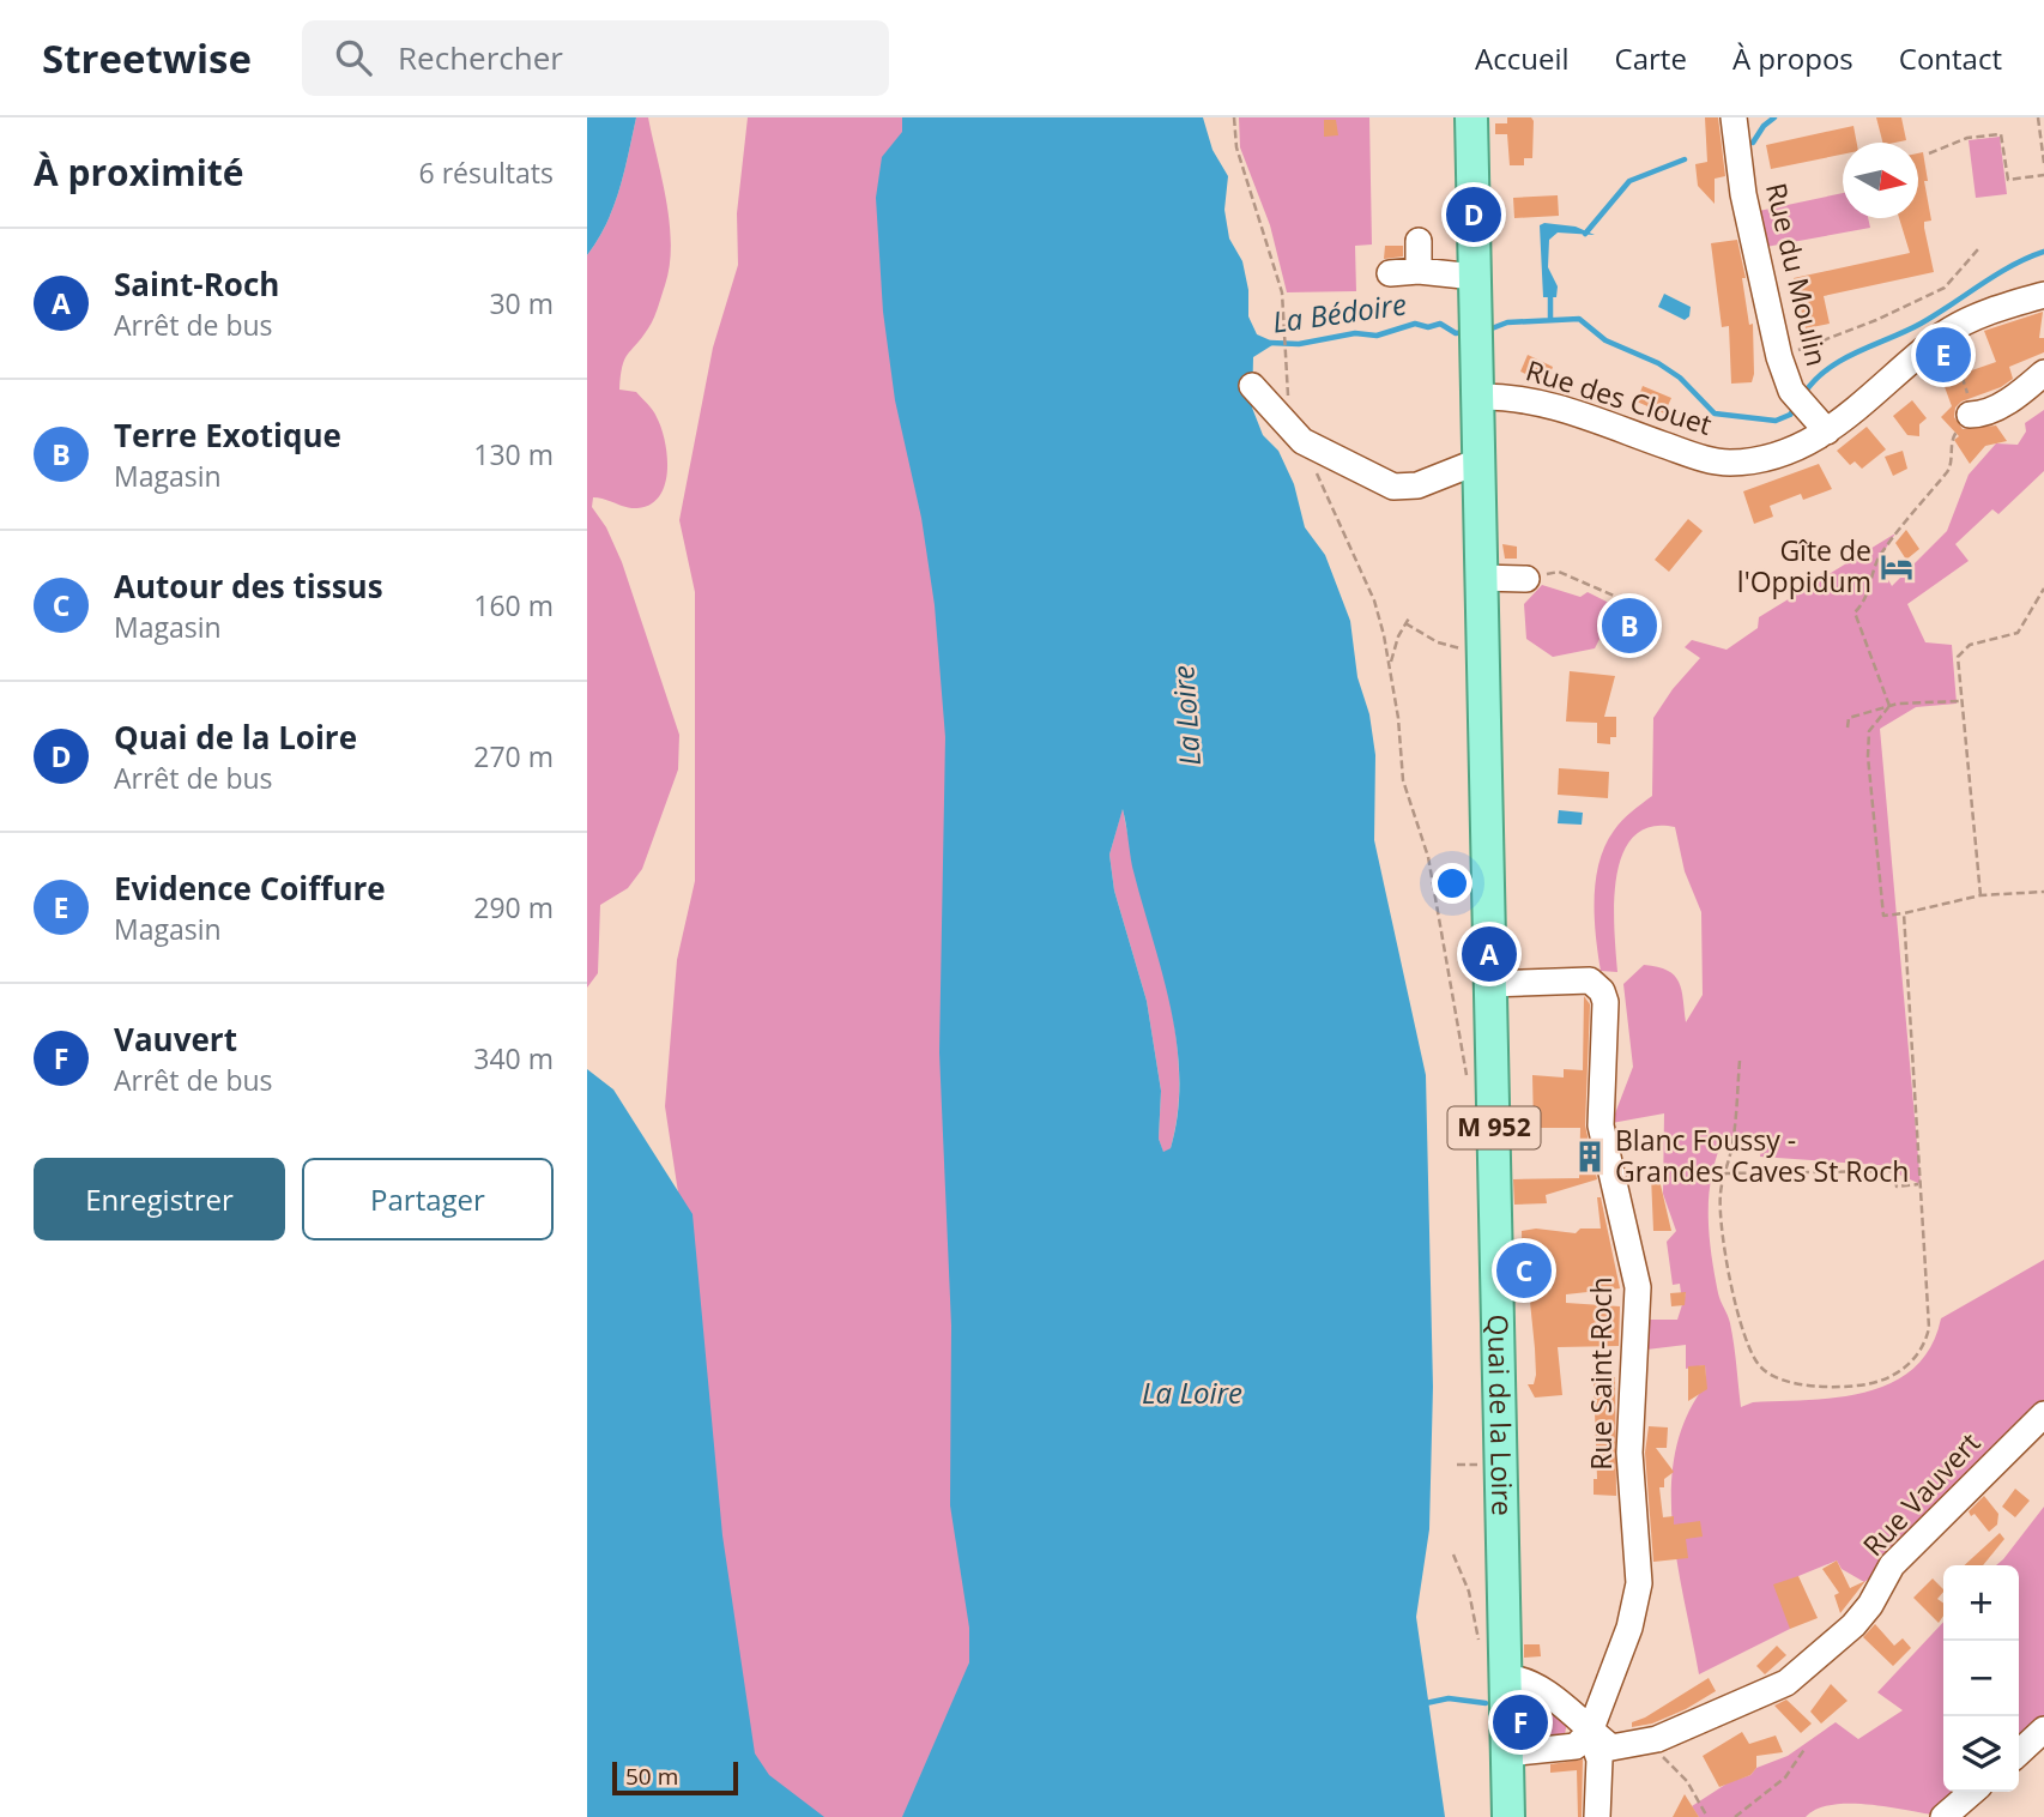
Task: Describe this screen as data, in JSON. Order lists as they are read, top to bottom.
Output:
{
  "streets": {
    "main road": ["M 952", "Quai de la Loire"],
    "street": [
      "Rue du Moulin",
      "Rue des Clouet",
      "Rue Saint-Roch",
      "Rue Vauvert"
    ]
  },
  "crossings": [
    ["Rue du Moulin", "Rue des Clouet"],
    ["Rue des Clouet", "M 952"],
    ["M 952", "Quai de la Loire"],
    ["Rue Saint-Roch", "Quai de la Loire"],
    ["Rue Saint-Roch", "Rue Vauvert"]
  ],
  "water": ["La Bédoire", "La Loire"],
  "places": {
    "hotel": ["Gîte de l'Oppidum"],
    "building": ["Blanc Foussy - Grandes Caves St Roch"]
  },
  "scale_bar": "50 m",
  "north": "right",
  "page": {
    "header": "Streetwise",
    "search": "Rechercher",
    "nav": [
      "Accueil",
      "Carte",
      "À propos",
      "Contact"
    ],
    "heading": ["À proximité", "6 résultats"],
    "pins": [
      "D",
      "E",
      "B",
      "A",
      "C",
      "F"
    ],
    "list": [
      {
        "mark": "A",
        "name": "Saint-Roch",
        "note": "Arrêt de bus",
        "value": "30 m"
      },
      {
        "mark": "B",
        "name": "Terre Exotique",
        "note": "Magasin",
        "value": "130 m"
      },
      {
        "mark": "C",
        "name": "Autour des tissus",
        "note": "Magasin",
        "value": "160 m"
      },
      {
        "mark": "D",
        "name": "Quai de la Loire",
        "note": "Arrêt de bus",
        "value": "270 m"
      },
      {
        "mark": "E",
        "name": "Evidence Coiffure",
        "note": "Magasin",
        "value": "290 m"
      },
      {
        "mark": "F",
        "name": "Vauvert",
        "note": "Arrêt de bus",
        "value": "340 m"
      }
    ],
    "buttons": ["Enregistrer", "Partager"],
    "map_buttons": ["+", "−"],
    "scale": "50 m"
  }
}
